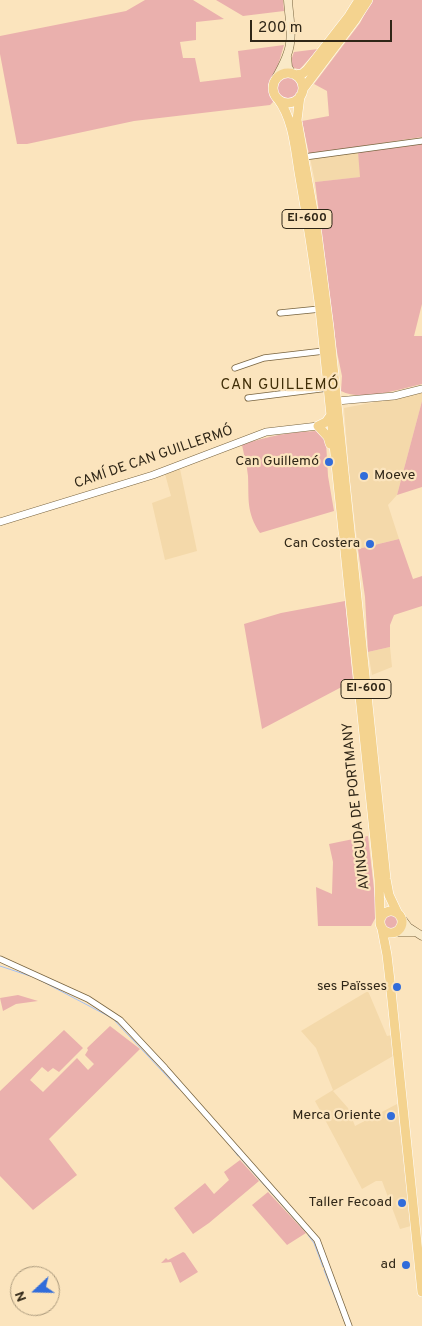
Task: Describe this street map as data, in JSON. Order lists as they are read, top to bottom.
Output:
{
  "streets": {
    "main road": ["EI-600", "AVINGUDA DE PORTMANY"],
    "street": ["CAMÍ DE CAN GUILLERMÓ"]
  },
  "crossings": [
    ["EI-600", "AVINGUDA DE PORTMANY"]
  ],
  "districts": ["CAN GUILLEMÓ"],
  "places": [
    "Can Guillemó",
    "Moeve",
    "Can Costera",
    "ses Païsses",
    "Merca Oriente",
    "Taller Fecoad",
    "ad"
  ],
  "scale_bar": "200 m",
  "north": "left"
}
